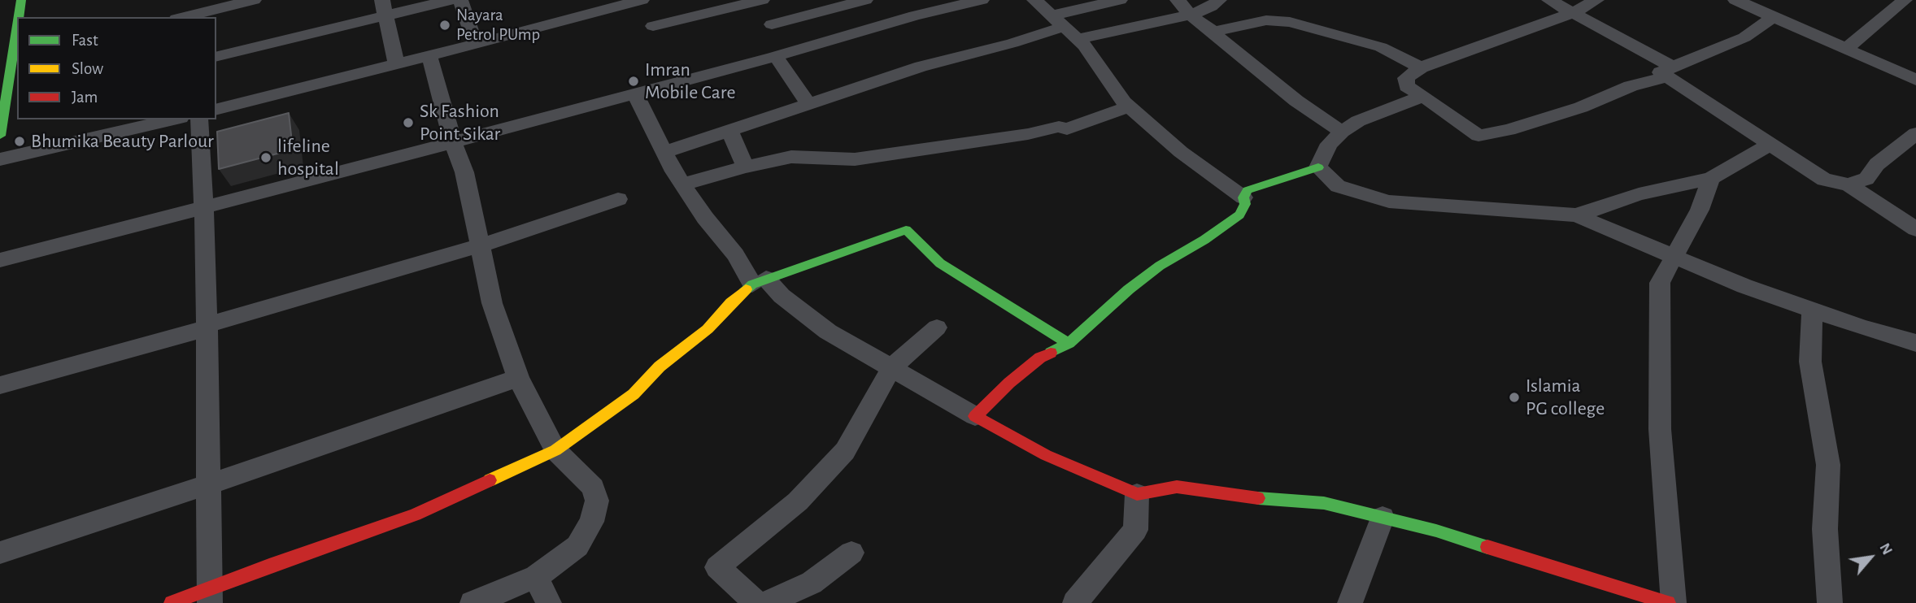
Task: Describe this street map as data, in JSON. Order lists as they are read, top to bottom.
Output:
{
  "places": [
    "Nayara Petrol PUmp",
    "Imran Mobile Care",
    "Sk Fashion Point Sikar",
    "Bhumika Beauty Parlour",
    "lifeline hospital",
    "Islamia PG college"
  ],
  "legend": ["Fast", "Slow", "Jam"],
  "north": "top right"
}
